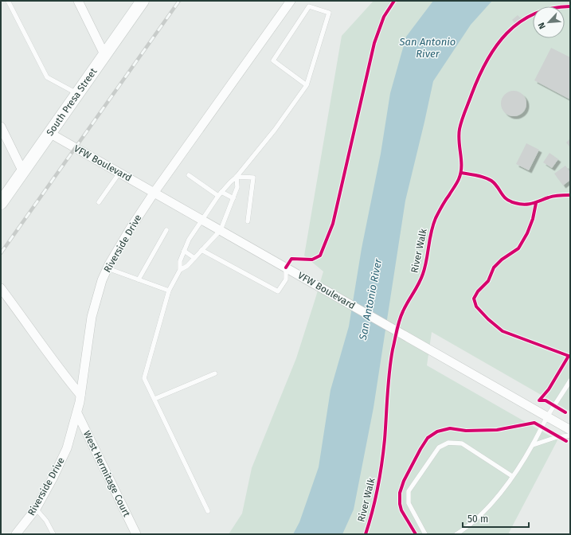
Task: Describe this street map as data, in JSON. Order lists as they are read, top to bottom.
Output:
{
  "streets": {
    "main road": ["South Presa Street"],
    "street": ["VFW Boulevard", "Riverside Drive", "West Hermitage Court"],
    "cycle path": ["River Walk"]
  },
  "crossings": [
    ["South Presa Street", "VFW Boulevard"],
    ["VFW Boulevard", "Riverside Drive"],
    ["Riverside Drive", "West Hermitage Court"]
  ],
  "water": ["San Antonio River"],
  "scale_bar": "50 m",
  "north": "bottom left"
}
